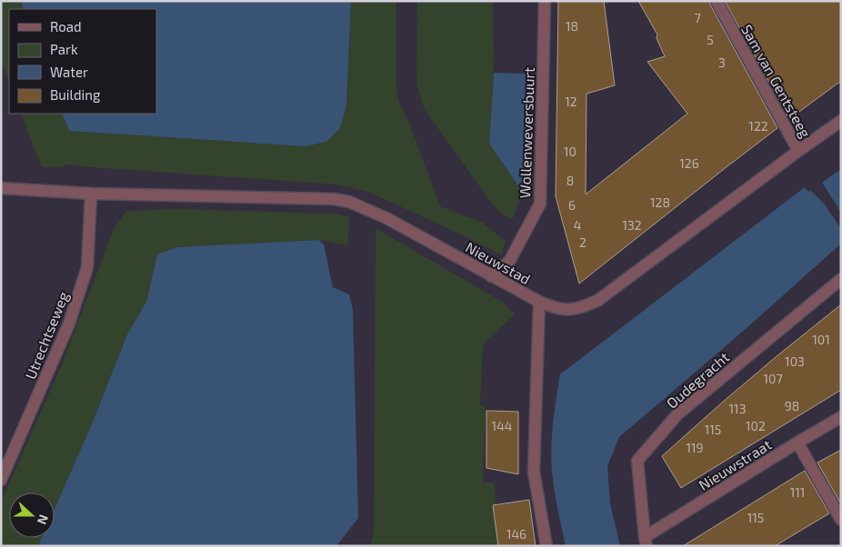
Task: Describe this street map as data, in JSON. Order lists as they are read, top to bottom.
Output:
{
  "streets": {
    "street": [
      "Sam van Gentsteeg",
      "Wollenweversbuurt",
      "Nieuwstad",
      "Utrechtseweg",
      "Oudegracht",
      "Nieuwstraat"
    ]
  },
  "crossings": [
    ["Sam van Gentsteeg", "Nieuwstad"],
    ["Wollenweversbuurt", "Nieuwstad"],
    ["Nieuwstad", "Utrechtseweg"],
    ["Oudegracht", "Nieuwstraat"]
  ],
  "house_numbers": [
    "7",
    "18",
    "5",
    "3",
    "12",
    "122",
    "10",
    "126",
    "8",
    "128",
    "6",
    "4",
    "132",
    "2",
    "101",
    "103",
    "107",
    "98",
    "113",
    "144",
    "102",
    "115",
    "119",
    "111",
    "115",
    "146"
  ],
  "legend": [
    "Road",
    "Park",
    "Water",
    "Building"
  ],
  "north": "right"
}
